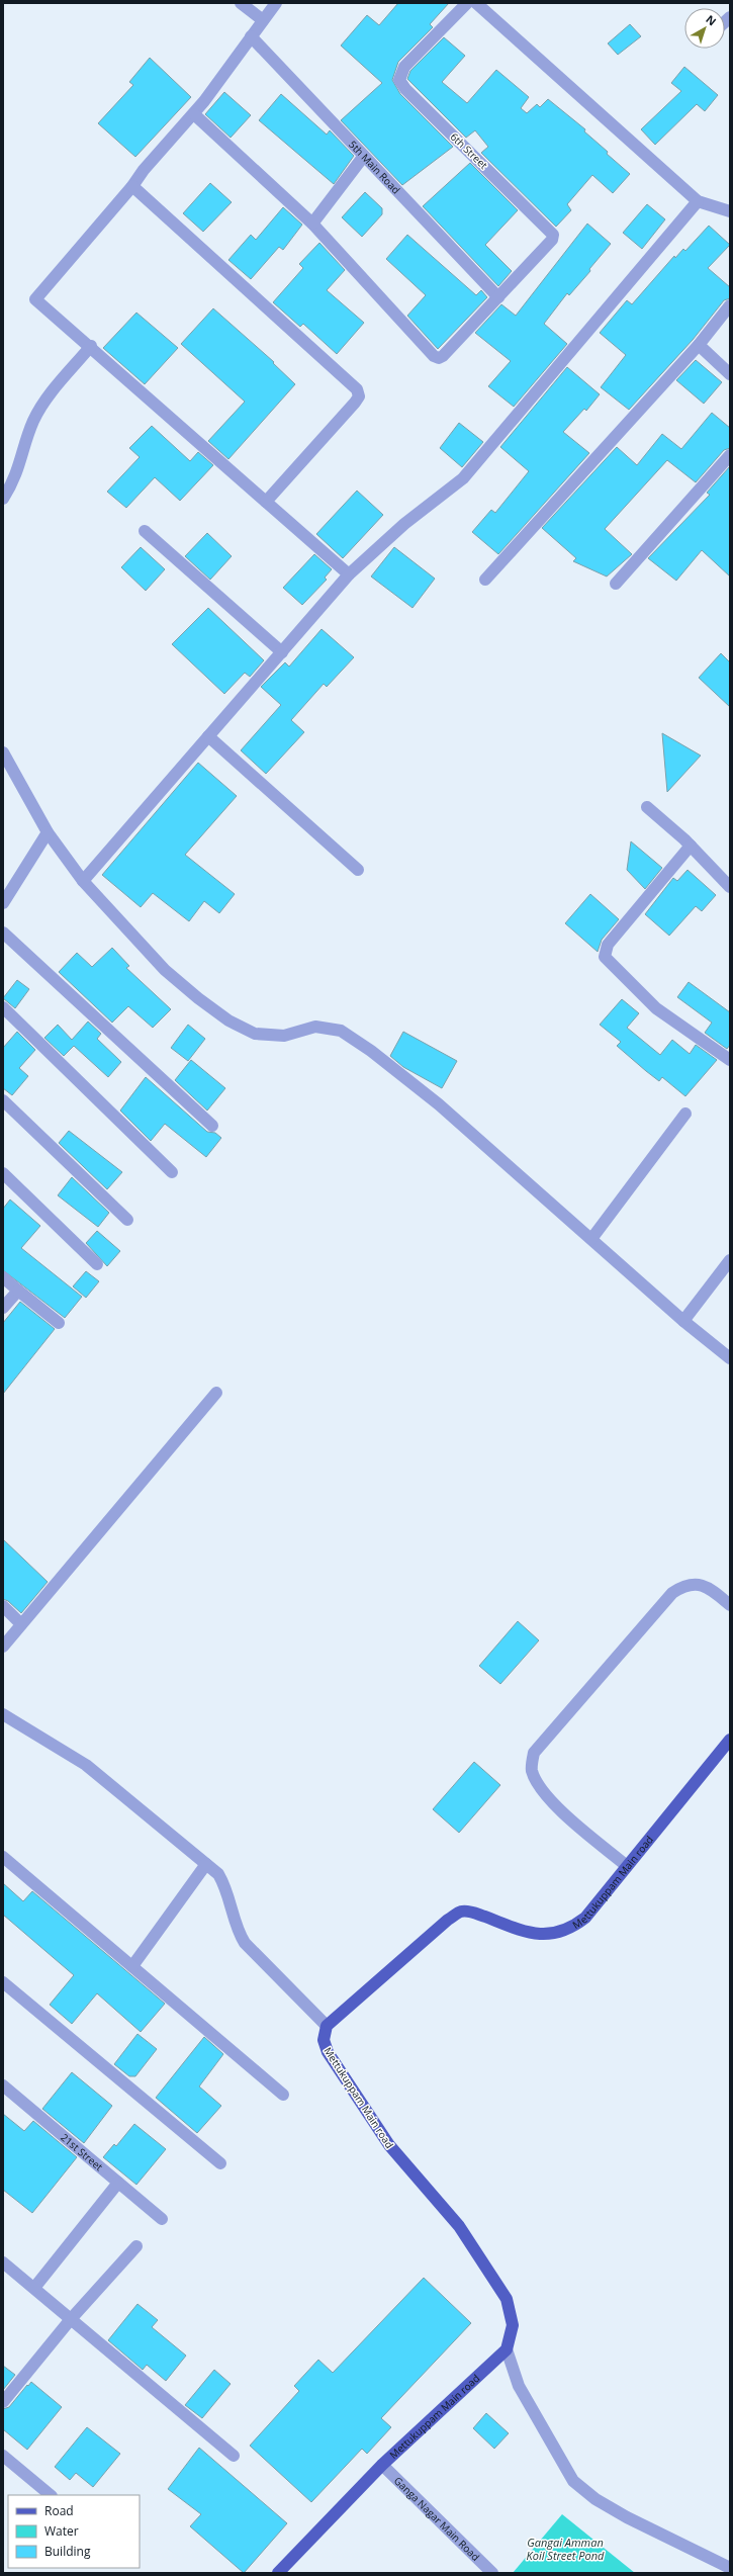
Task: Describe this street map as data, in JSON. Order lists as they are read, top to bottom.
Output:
{
  "streets": {
    "main road": ["Mettukuppam Main road"],
    "street": [
      "6th Street",
      "5th Main Road",
      "21st Street",
      "Ganga Nagar Main Road"
    ]
  },
  "crossings": [
    ["6th Street", "5th Main Road"],
    ["Mettukuppam Main road", "Ganga Nagar Main Road"]
  ],
  "water": ["Gangai Amman Koil Street Pond"],
  "legend": ["Road", "Water", "Building"],
  "north": "top right"
}
